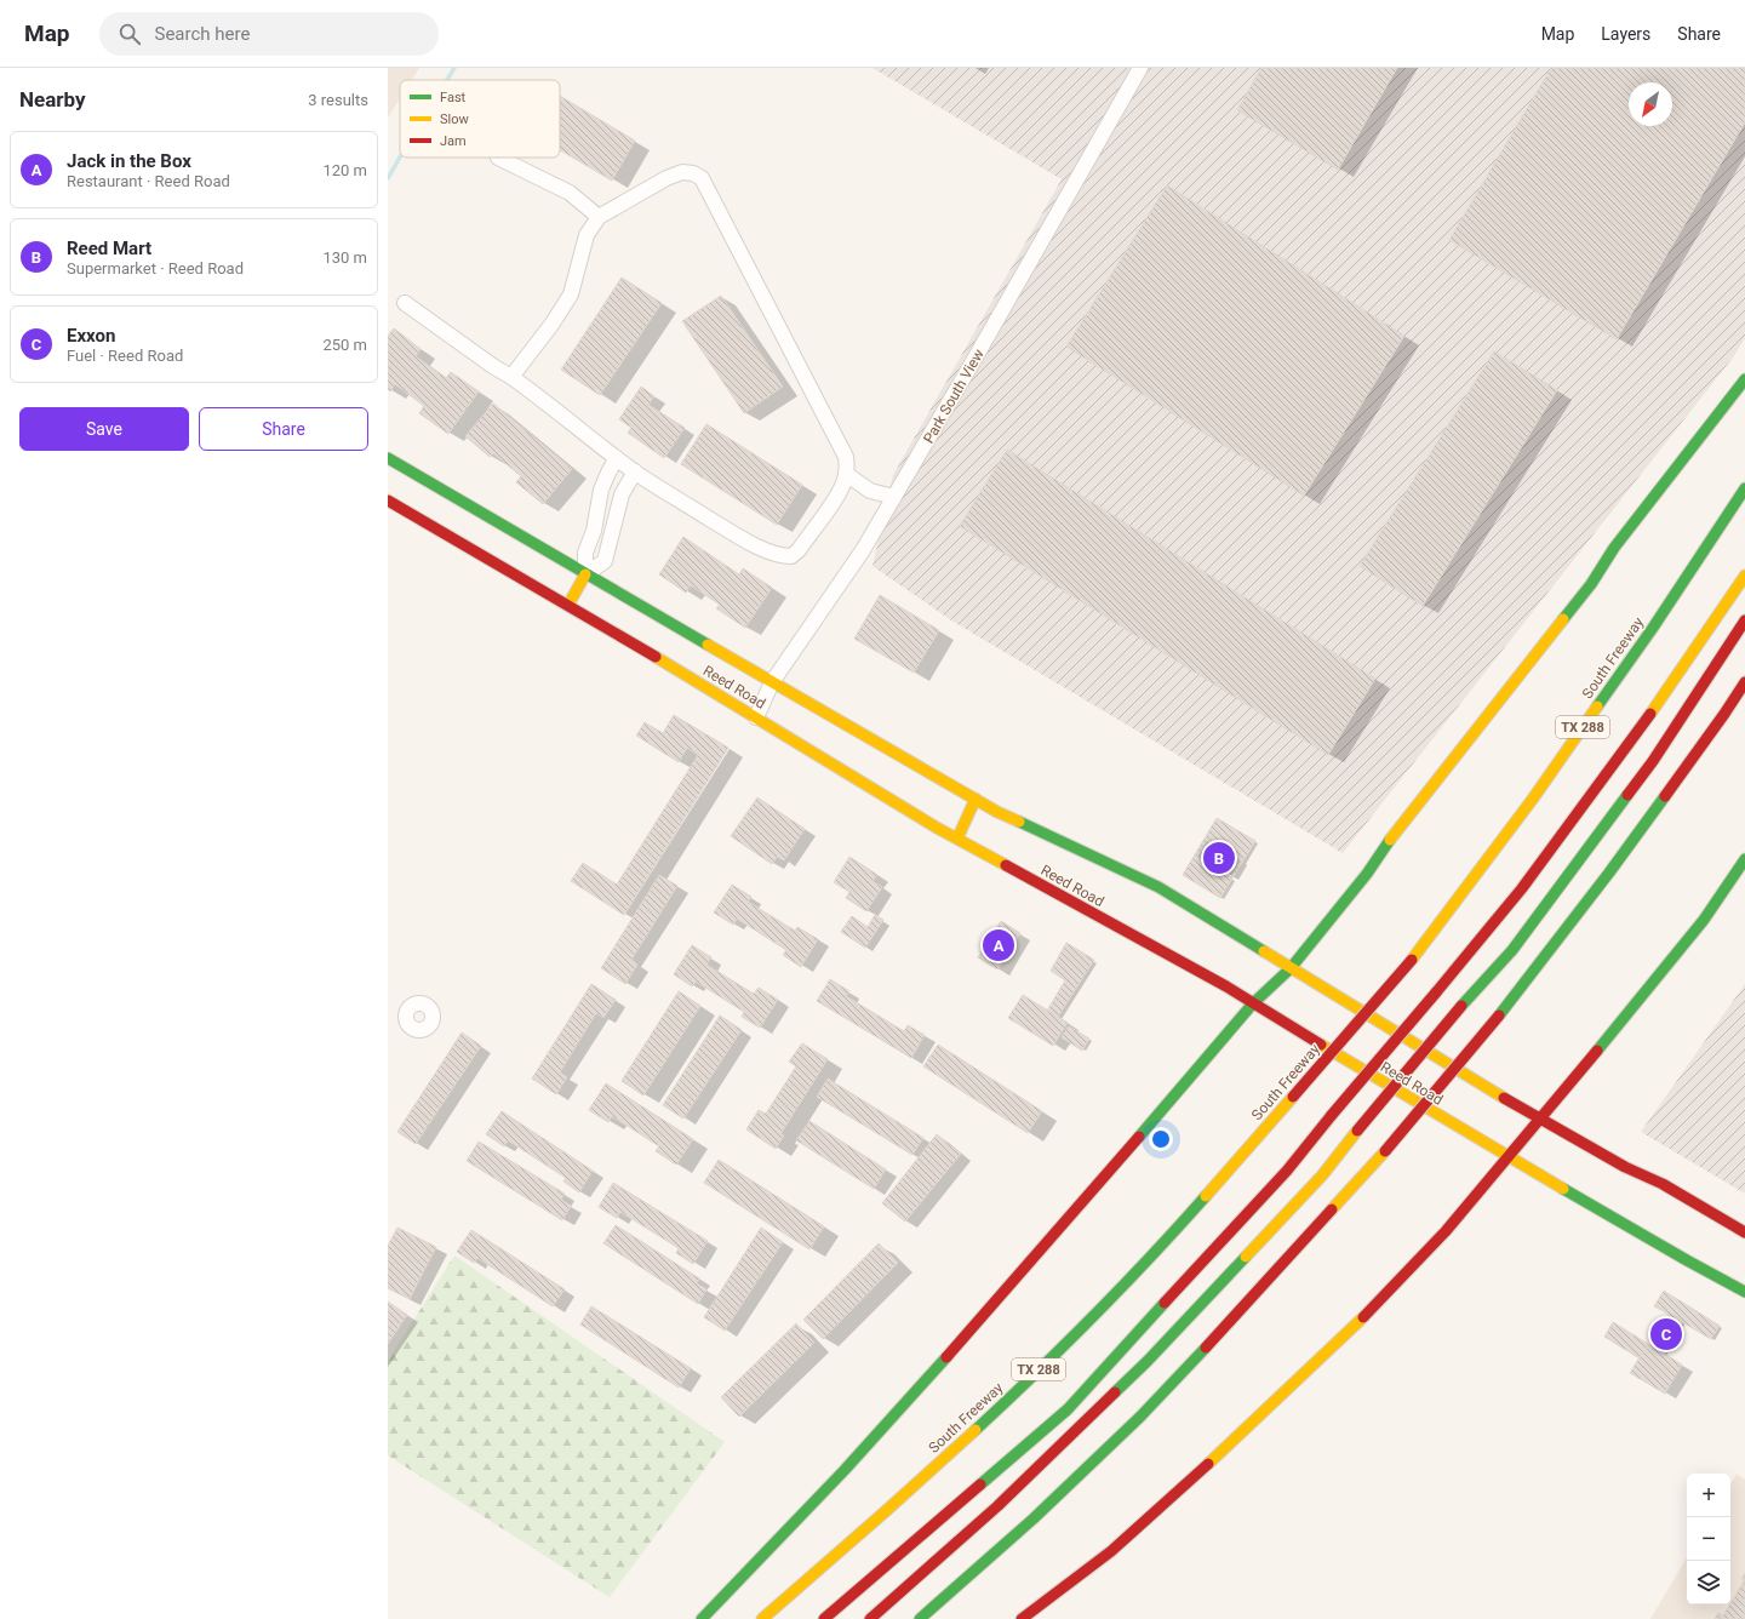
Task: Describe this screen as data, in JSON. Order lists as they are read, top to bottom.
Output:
{
  "streets": {
    "main road": ["South Freeway", "Reed Road", "TX 288"],
    "street": ["Park South View"]
  },
  "crossings": [
    ["Park South View", "Reed Road"]
  ],
  "legend": ["Fast", "Slow", "Jam"],
  "north": "bottom left",
  "page": {
    "header": "Map",
    "search": "Search here",
    "nav": ["Map", "Layers", "Share"],
    "heading": ["Nearby", "3 results"],
    "list": [
      {
        "mark": "A",
        "name": "Jack in the Box",
        "note": "Restaurant · Reed Road",
        "value": "120 m"
      },
      {
        "mark": "B",
        "name": "Reed Mart",
        "note": "Supermarket · Reed Road",
        "value": "130 m"
      },
      {
        "mark": "C",
        "name": "Exxon",
        "note": "Fuel · Reed Road",
        "value": "250 m"
      }
    ],
    "buttons": ["Save", "Share"],
    "pins": ["B", "A", "C"],
    "map_buttons": ["+", "−"]
  }
}
